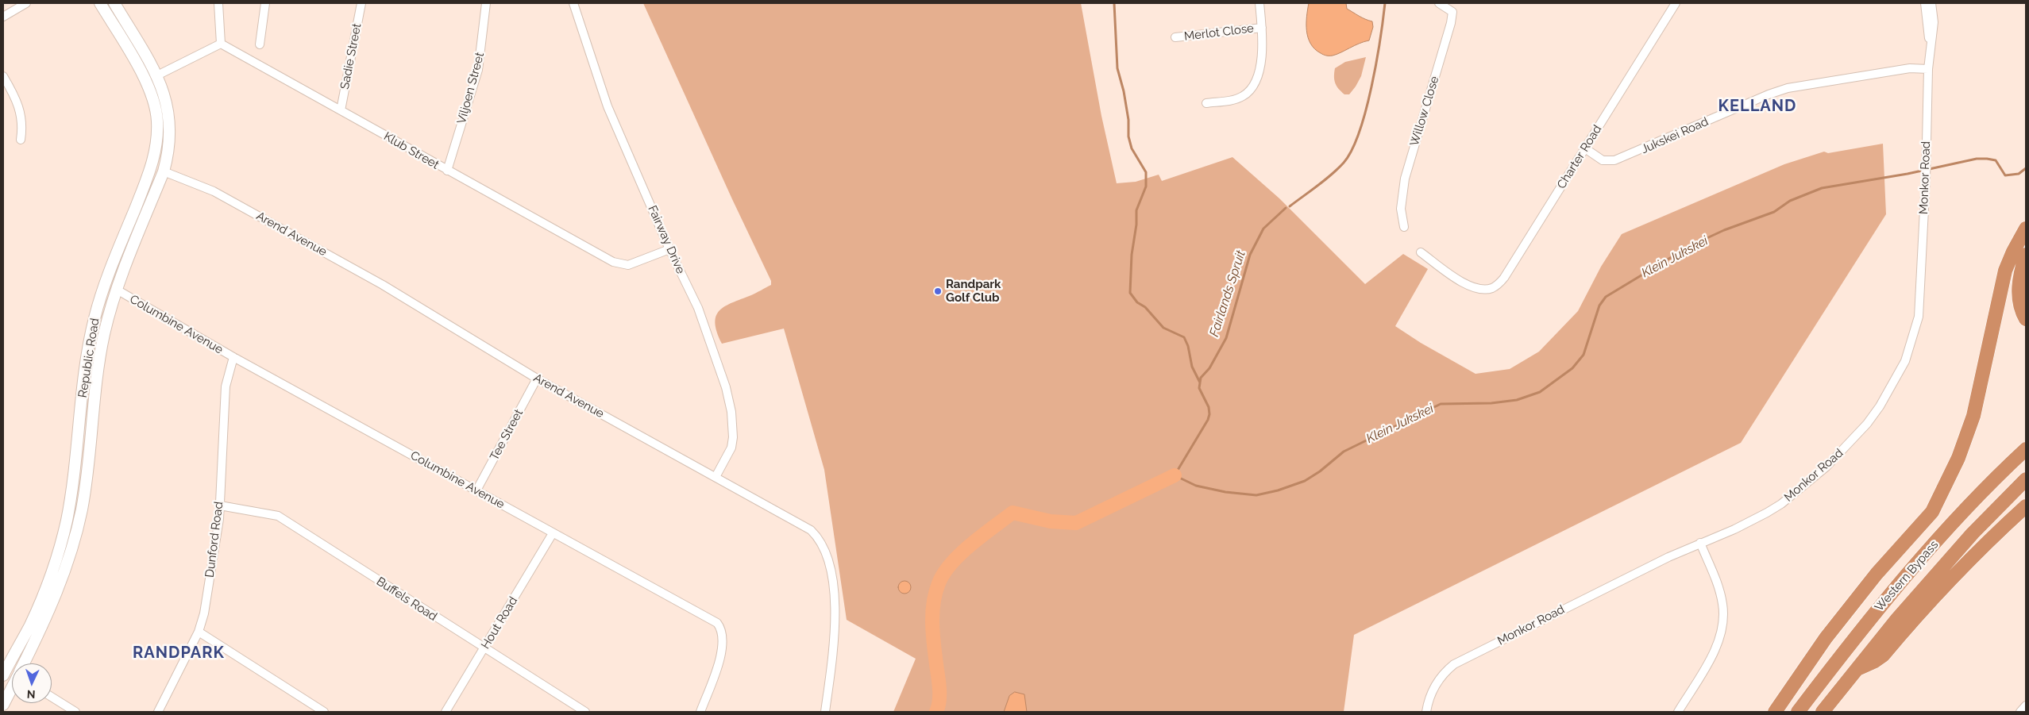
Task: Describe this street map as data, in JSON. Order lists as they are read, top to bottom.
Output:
{
  "streets": {
    "highway": ["Western Bypass"],
    "main road": ["Republic Road"],
    "street": [
      "Merlot Close",
      "Sadie Street",
      "Viljoen Street",
      "Willow Close",
      "Jukskei Road",
      "Klub Street",
      "Charter Road",
      "Monkor Road",
      "Arend Avenue",
      "Fairway Drive",
      "Columbine Avenue",
      "Tee Street",
      "Dunford Road",
      "Buffels Road",
      "Hout Road"
    ]
  },
  "crossings": [
    ["Sadie Street", "Klub Street"],
    ["Viljoen Street", "Klub Street"],
    ["Jukskei Road", "Charter Road"],
    ["Jukskei Road", "Monkor Road"],
    ["Klub Street", "Fairway Drive"],
    ["Arend Avenue", "Fairway Drive"],
    ["Arend Avenue", "Republic Road"],
    ["Arend Avenue", "Tee Street"],
    ["Columbine Avenue", "Republic Road"],
    ["Columbine Avenue", "Tee Street"],
    ["Columbine Avenue", "Dunford Road"],
    ["Columbine Avenue", "Hout Road"],
    ["Dunford Road", "Buffels Road"],
    ["Buffels Road", "Hout Road"]
  ],
  "districts": ["KELLAND", "RANDPARK"],
  "water": ["Klein Jukskei", "Fairlands Spruit"],
  "places": ["Randpark Golf Club"],
  "north": "bottom"
}
